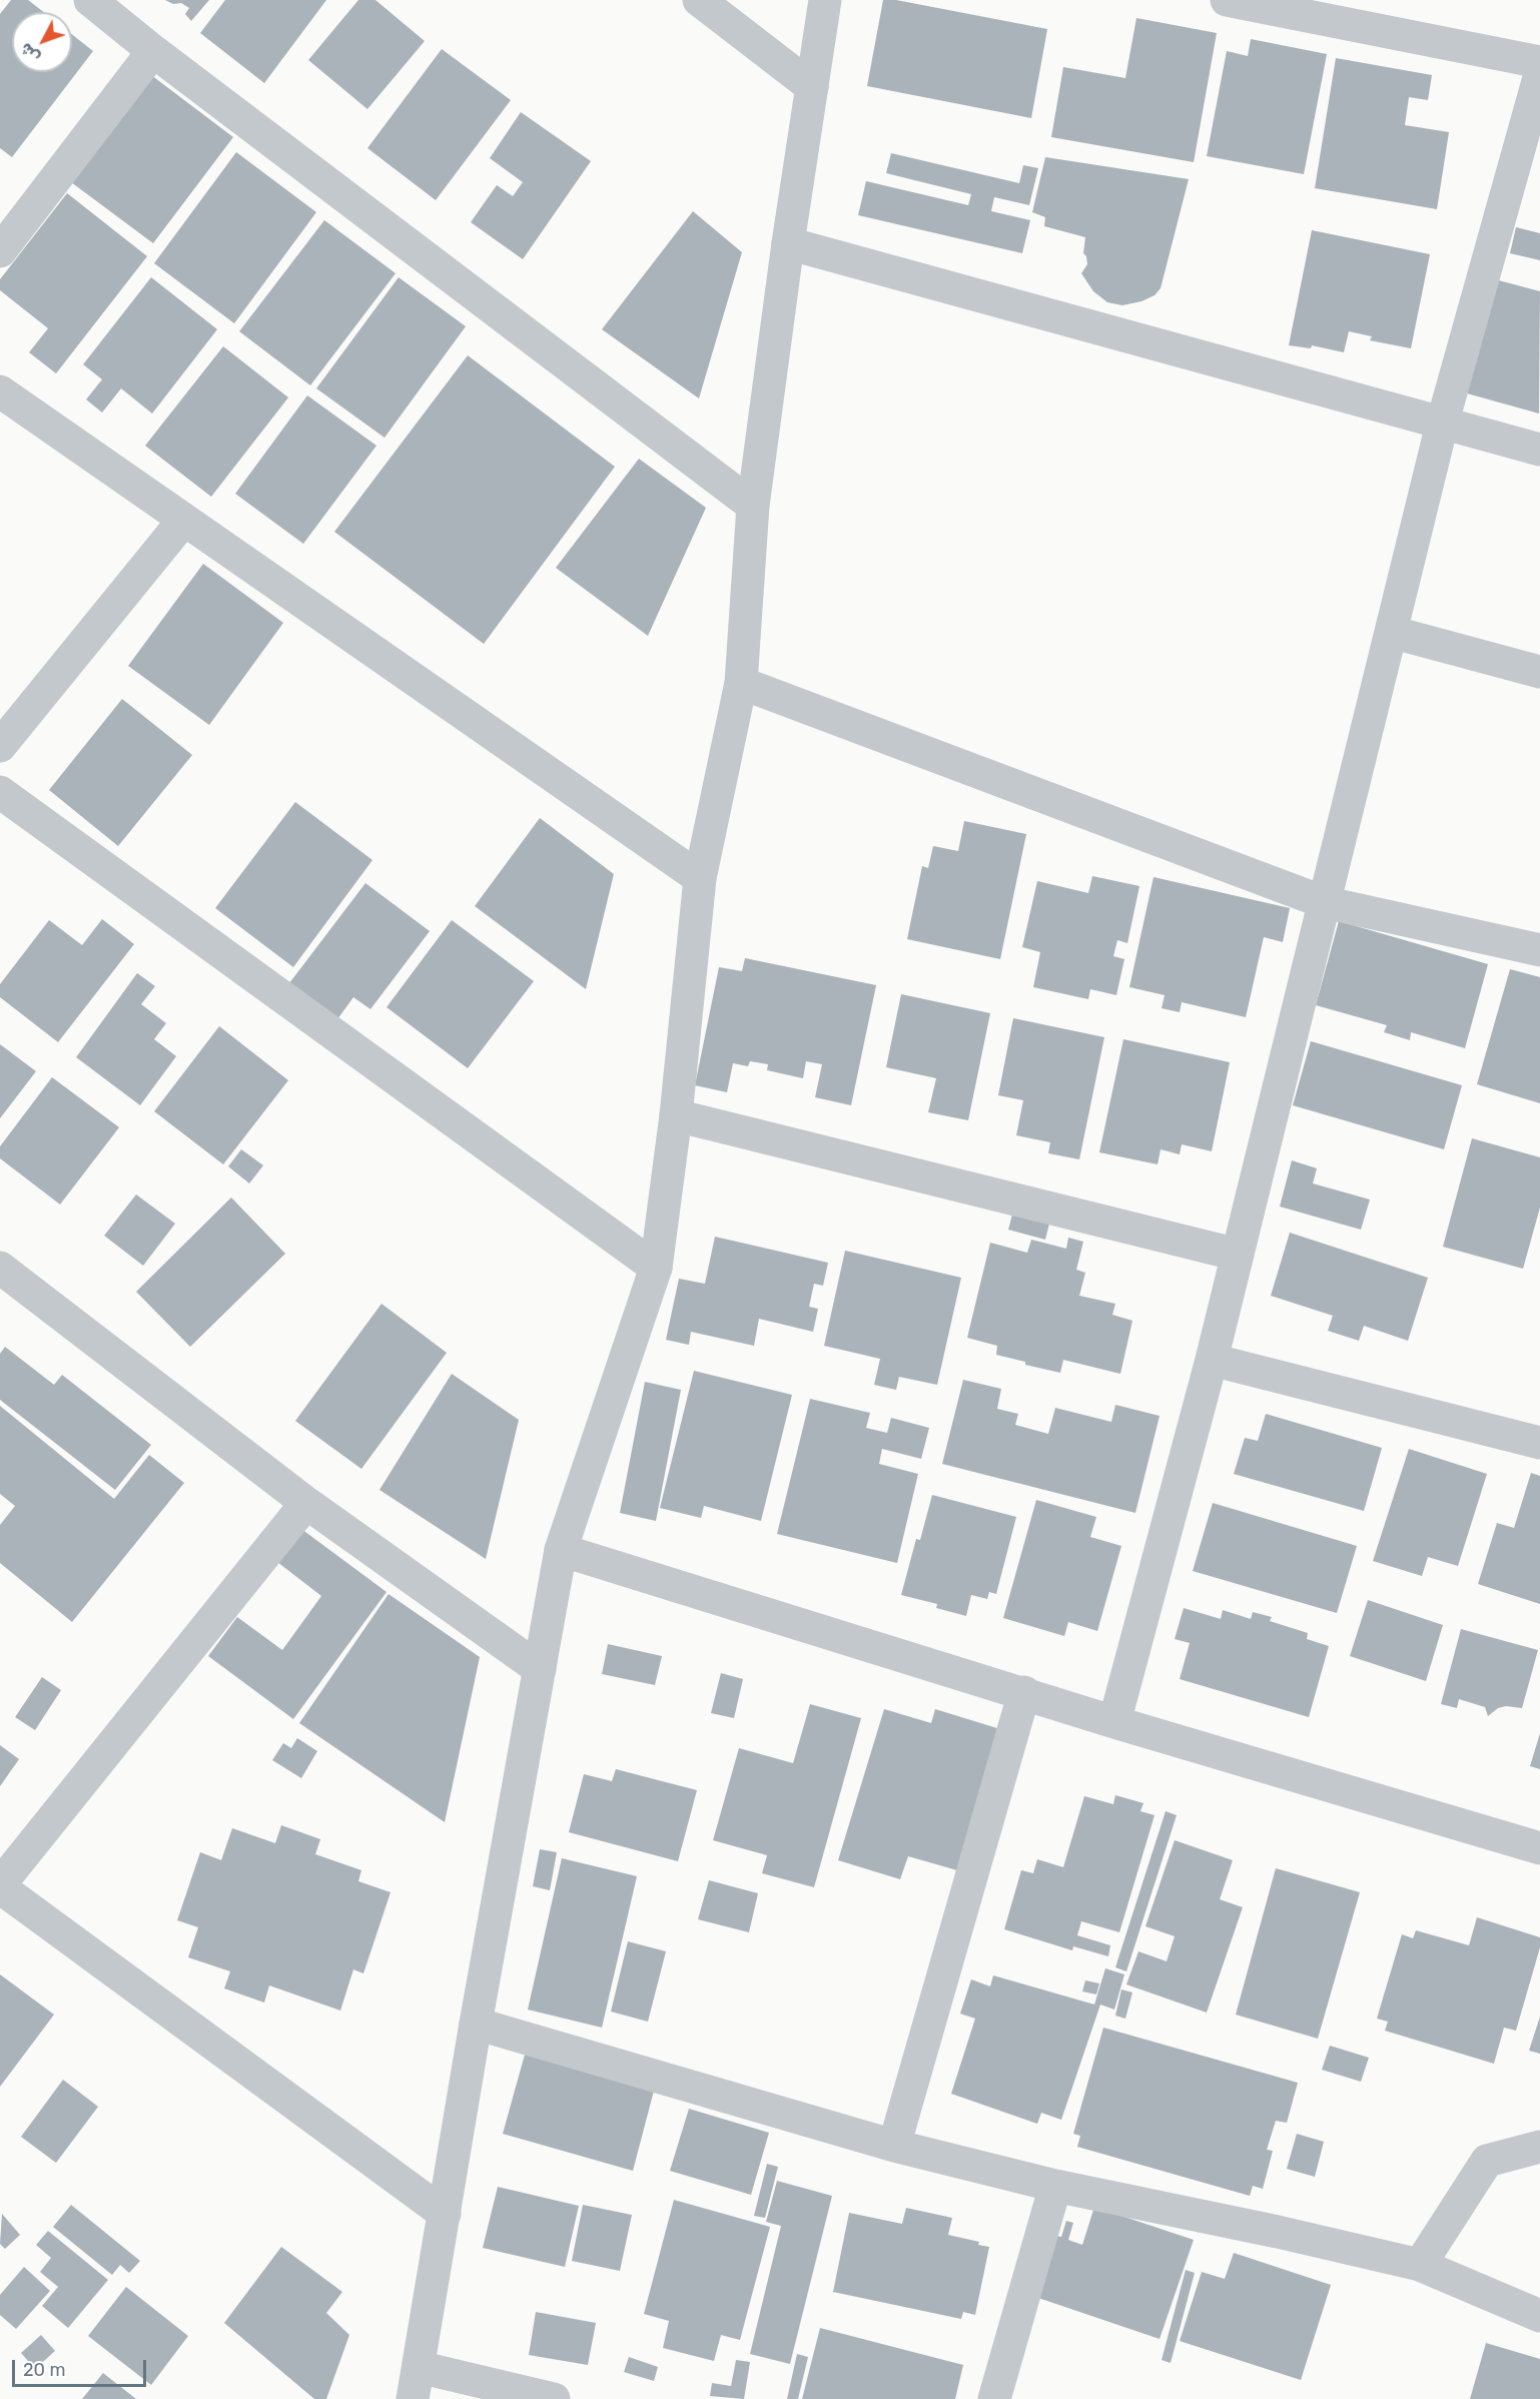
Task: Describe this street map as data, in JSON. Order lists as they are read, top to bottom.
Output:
{
  "scale_bar": "20 m",
  "north": "bottom left"
}
